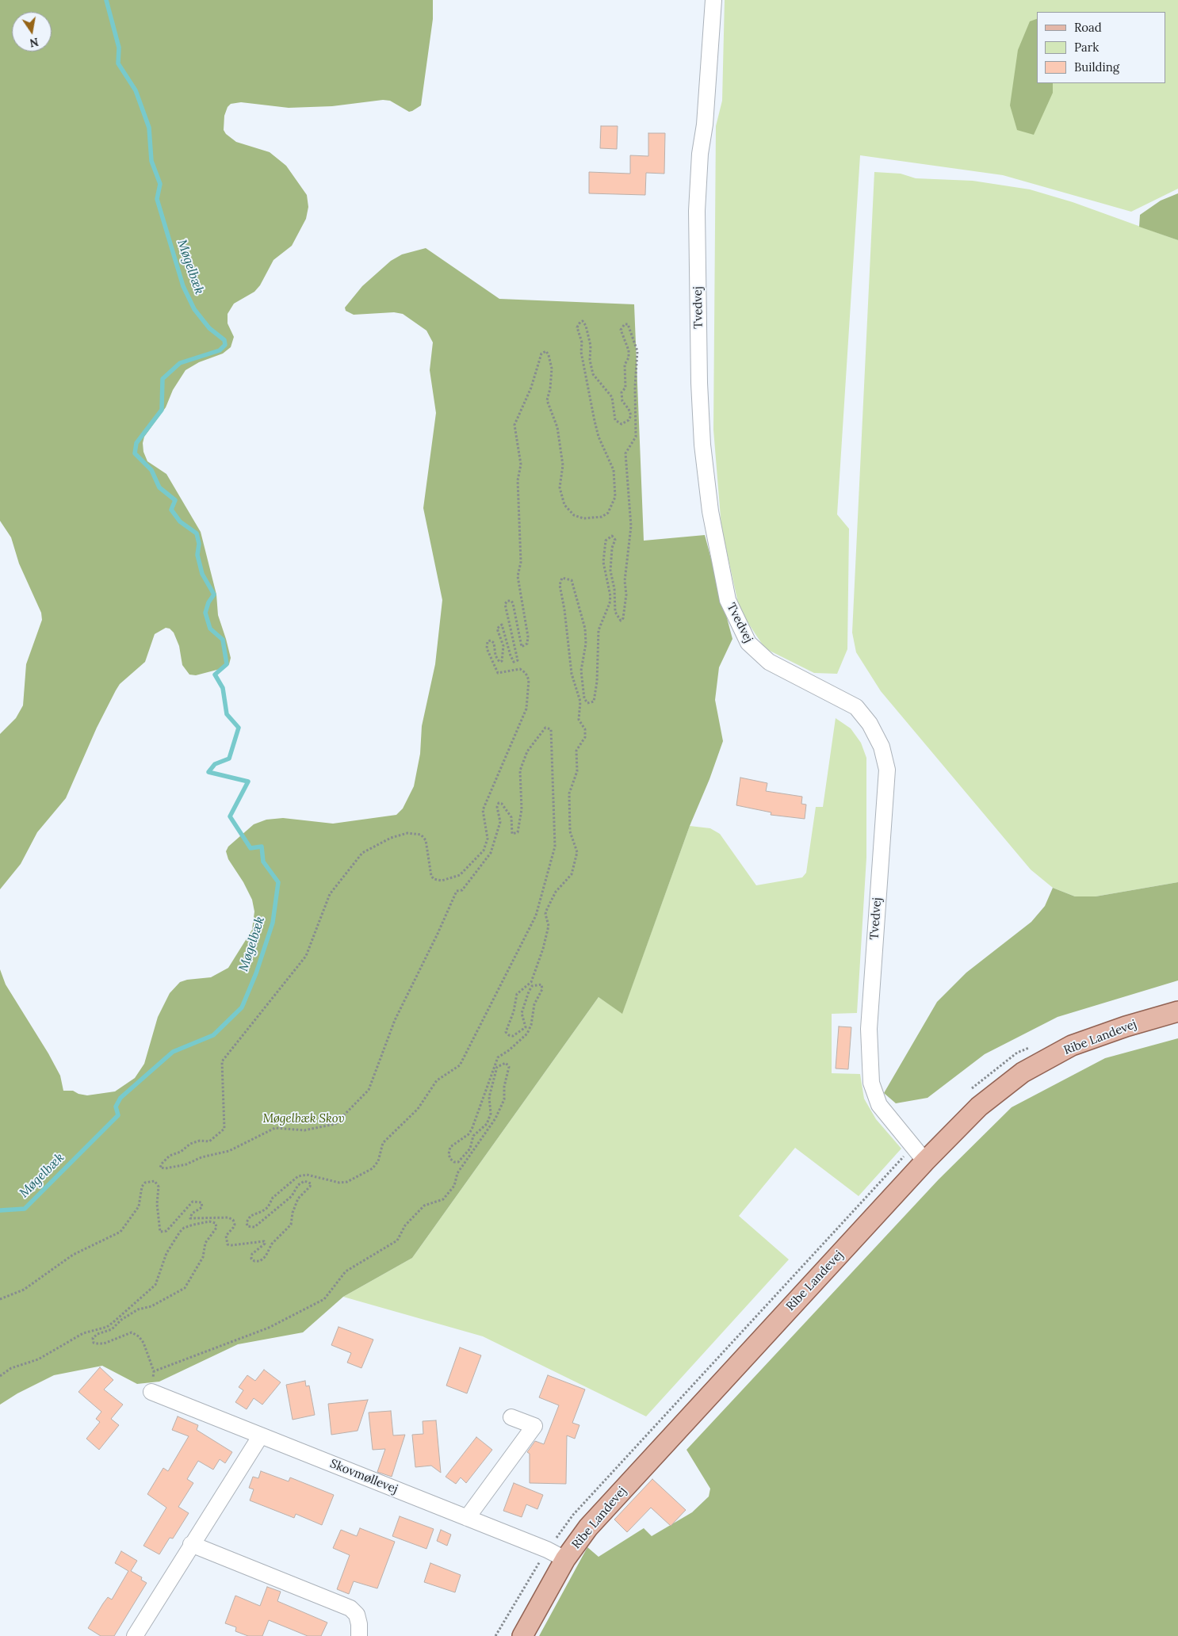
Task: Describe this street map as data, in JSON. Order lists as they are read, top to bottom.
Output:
{
  "streets": {
    "main road": ["Ribe Landevej"],
    "street": ["Tvedvej", "Skovmøllevej"]
  },
  "crossings": [
    ["Tvedvej", "Ribe Landevej"],
    ["Ribe Landevej", "Skovmøllevej"]
  ],
  "water": ["Møgelbæk"],
  "parks": ["Møgelbæk Skov"],
  "legend": ["Road", "Park", "Building"],
  "north": "bottom"
}
